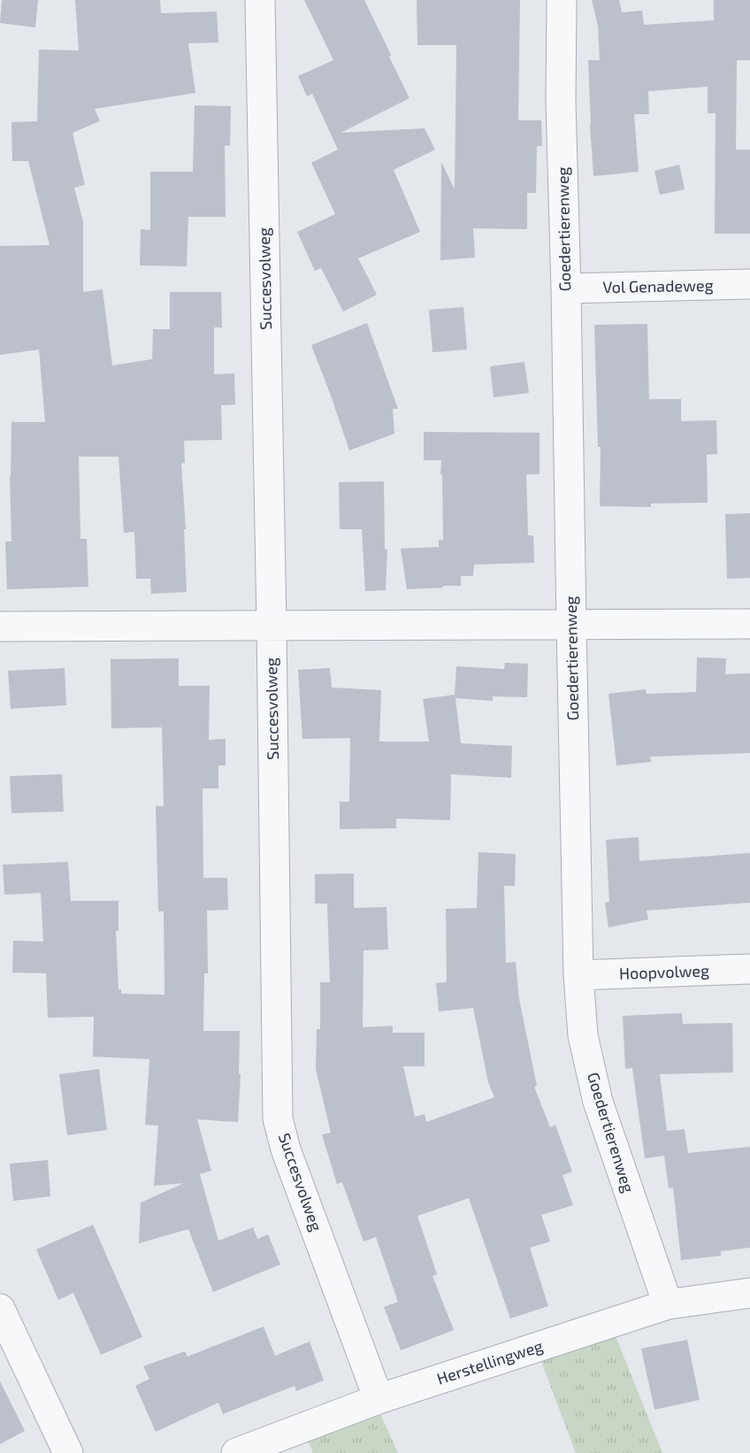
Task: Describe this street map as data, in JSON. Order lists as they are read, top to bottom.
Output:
{
  "streets": {
    "street": [
      "Goedertierenweg",
      "Succesvolweg",
      "Vol Genadeweg",
      "Hoopvolweg",
      "Herstellingweg"
    ]
  },
  "crossings": [
    ["Goedertierenweg", "Vol Genadeweg"],
    ["Goedertierenweg", "Hoopvolweg"],
    ["Goedertierenweg", "Herstellingweg"],
    ["Succesvolweg", "Herstellingweg"]
  ]
}
